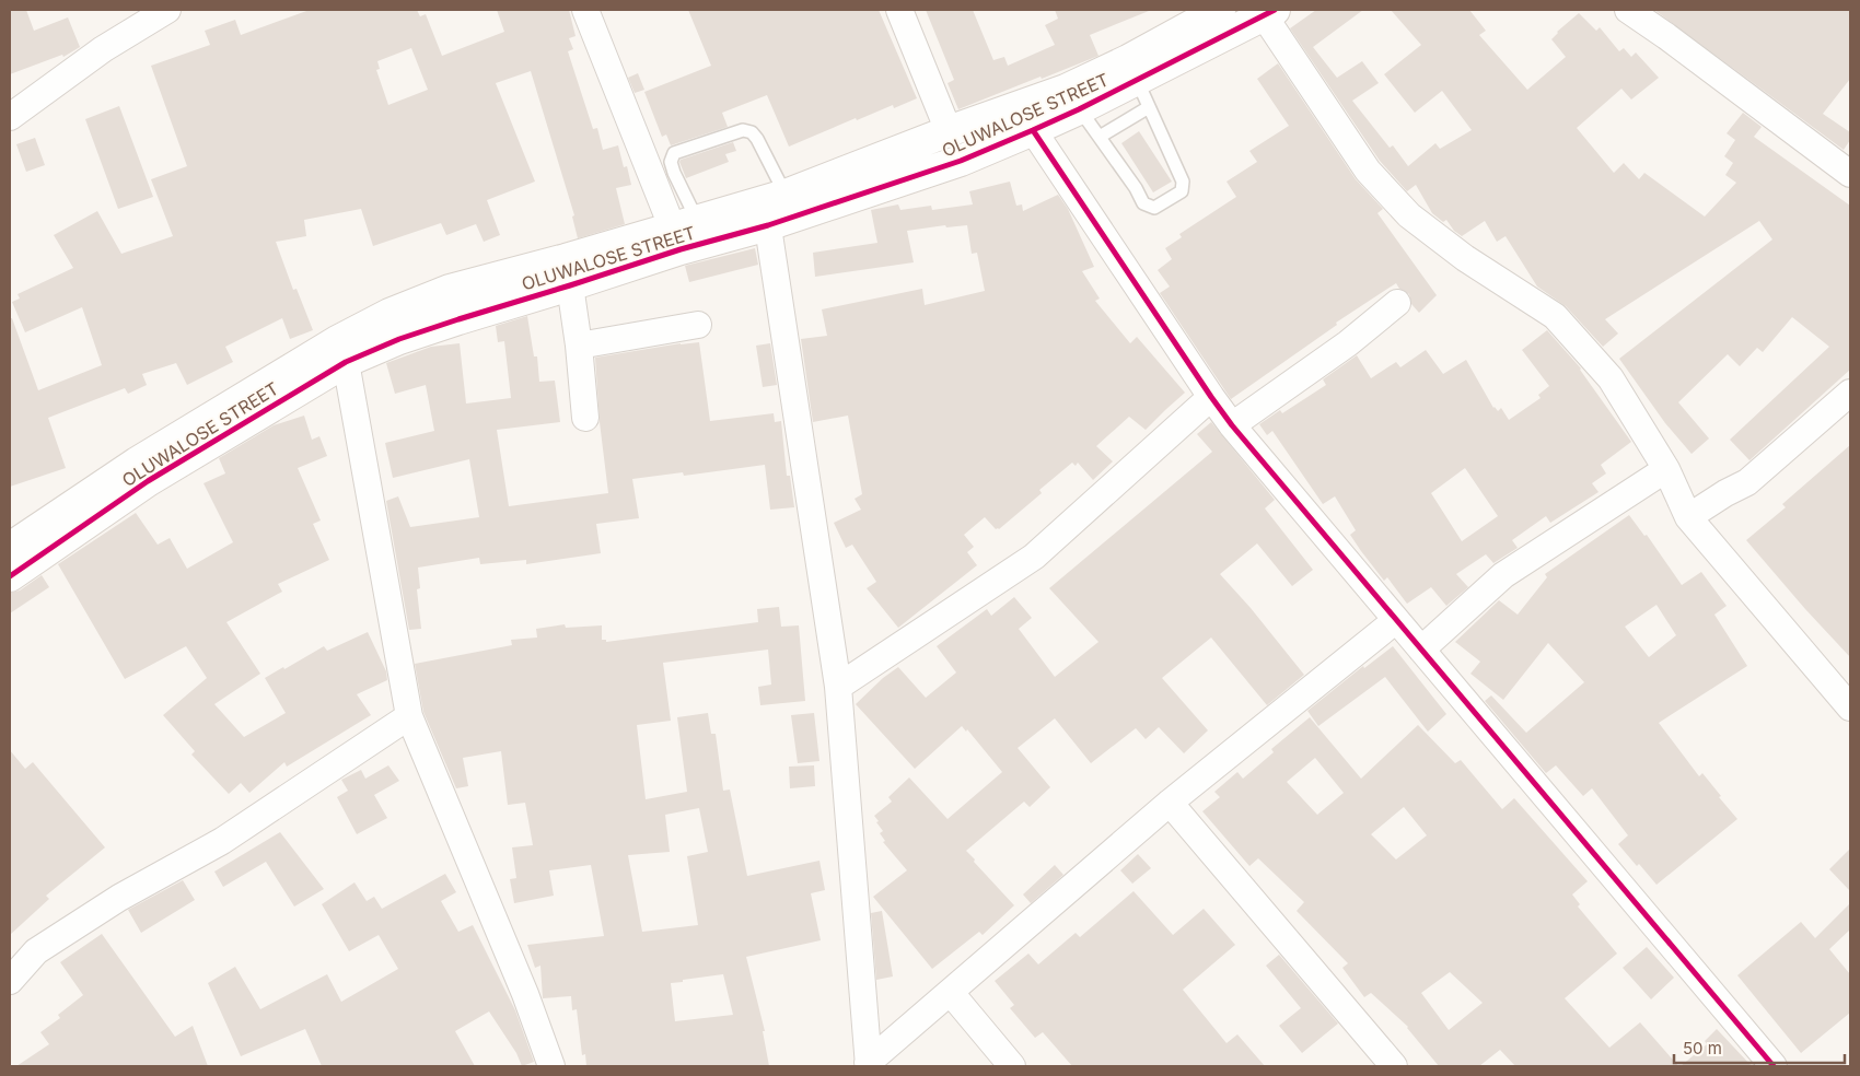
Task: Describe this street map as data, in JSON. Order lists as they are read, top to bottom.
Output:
{
  "streets": {
    "street": ["OLUWALOSE STREET"]
  },
  "scale_bar": "50 m"
}
